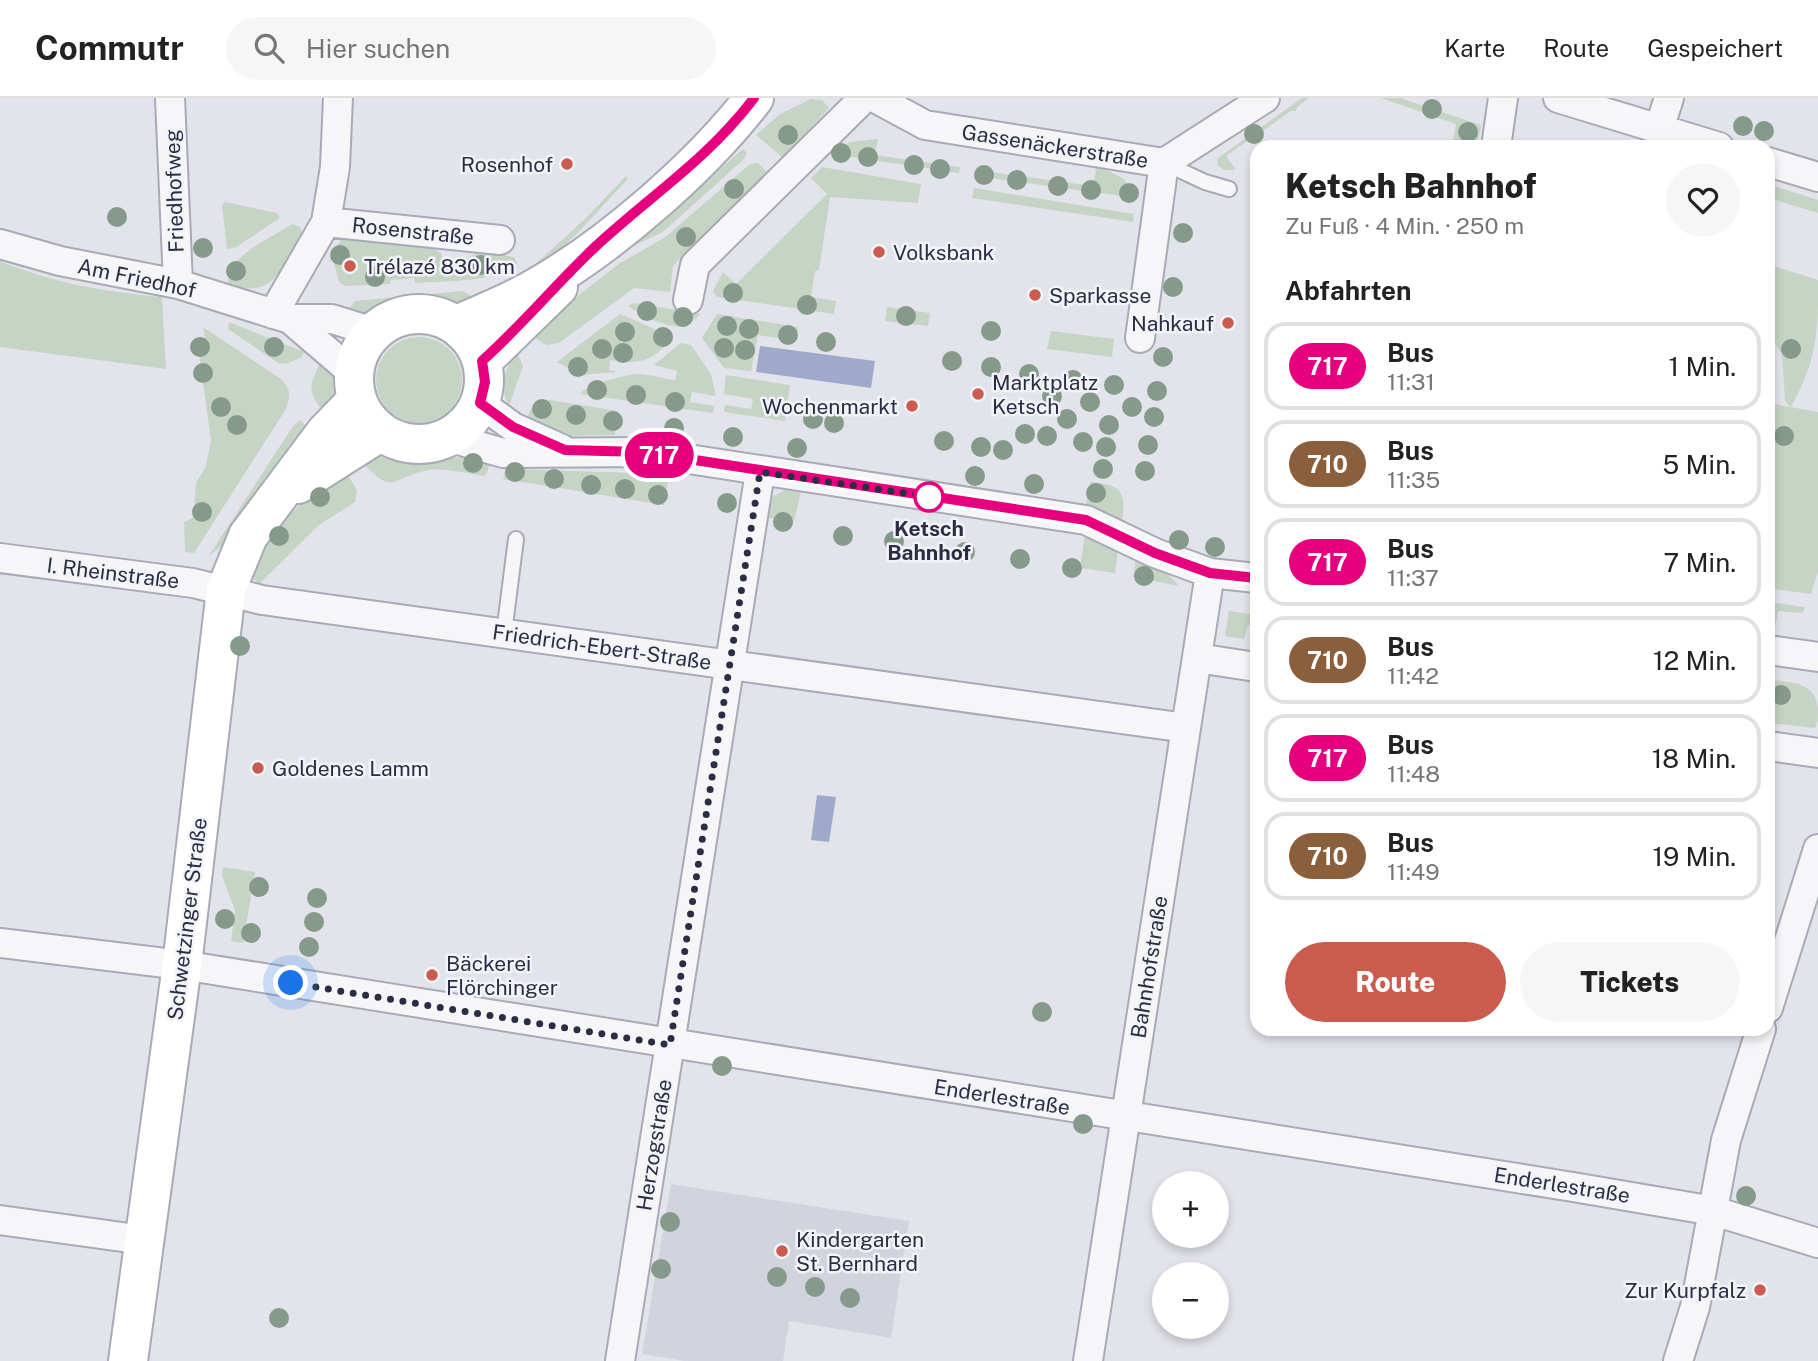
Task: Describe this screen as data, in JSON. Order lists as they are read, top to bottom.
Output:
{
  "streets": {
    "street": [
      "Gassenäckerstraße",
      "Friedhofweg",
      "Rosenstraße",
      "Am Friedhof",
      "I. Rheinstraße",
      "Friedrich-Ebert-Straße",
      "Schwetzinger Straße",
      "Bahnhofstraße",
      "Enderlestraße",
      "Herzogstraße"
    ]
  },
  "crossings": [
    ["Friedhofweg", "Am Friedhof"],
    ["I. Rheinstraße", "Friedrich-Ebert-Straße"],
    ["I. Rheinstraße", "Schwetzinger Straße"],
    ["Friedrich-Ebert-Straße", "Schwetzinger Straße"],
    ["Friedrich-Ebert-Straße", "Bahnhofstraße"],
    ["Friedrich-Ebert-Straße", "Herzogstraße"],
    ["Schwetzinger Straße", "Enderlestraße"],
    ["Bahnhofstraße", "Enderlestraße"],
    ["Enderlestraße", "Herzogstraße"]
  ],
  "places": [
    "Rosenhof",
    "Volksbank",
    "Trélazé 830 km",
    "Sparkasse",
    "Nahkauf",
    "Marktplatz Ketsch",
    "Wochenmarkt",
    "Ketsch Bahnhof",
    "Goldenes Lamm",
    "Bäckerei Flörchinger",
    "Kindergarten St. Bernhard",
    "Zur Kurpfalz"
  ],
  "lines": ["bus line 717"],
  "page": {
    "header": "Commutr",
    "search": "Hier suchen",
    "nav": ["Karte", "Route", "Gespeichert"],
    "on_map": "717",
    "heading": [
      ["Ketsch Bahnhof", "Zu Fuß · 4 Min. · 250 m"],
      "Abfahrten"
    ],
    "list": [
      {
        "mark": "717",
        "name": "Bus",
        "note": "11:31",
        "value": "1 Min."
      },
      {
        "mark": "710",
        "name": "Bus",
        "note": "11:35",
        "value": "5 Min."
      },
      {
        "mark": "717",
        "name": "Bus",
        "note": "11:37",
        "value": "7 Min."
      },
      {
        "mark": "710",
        "name": "Bus",
        "note": "11:42",
        "value": "12 Min."
      },
      {
        "mark": "717",
        "name": "Bus",
        "note": "11:48",
        "value": "18 Min."
      },
      {
        "mark": "710",
        "name": "Bus",
        "note": "11:49",
        "value": "19 Min."
      }
    ],
    "buttons": ["Route", "Tickets"],
    "map_buttons": ["+", "−"]
  }
}
